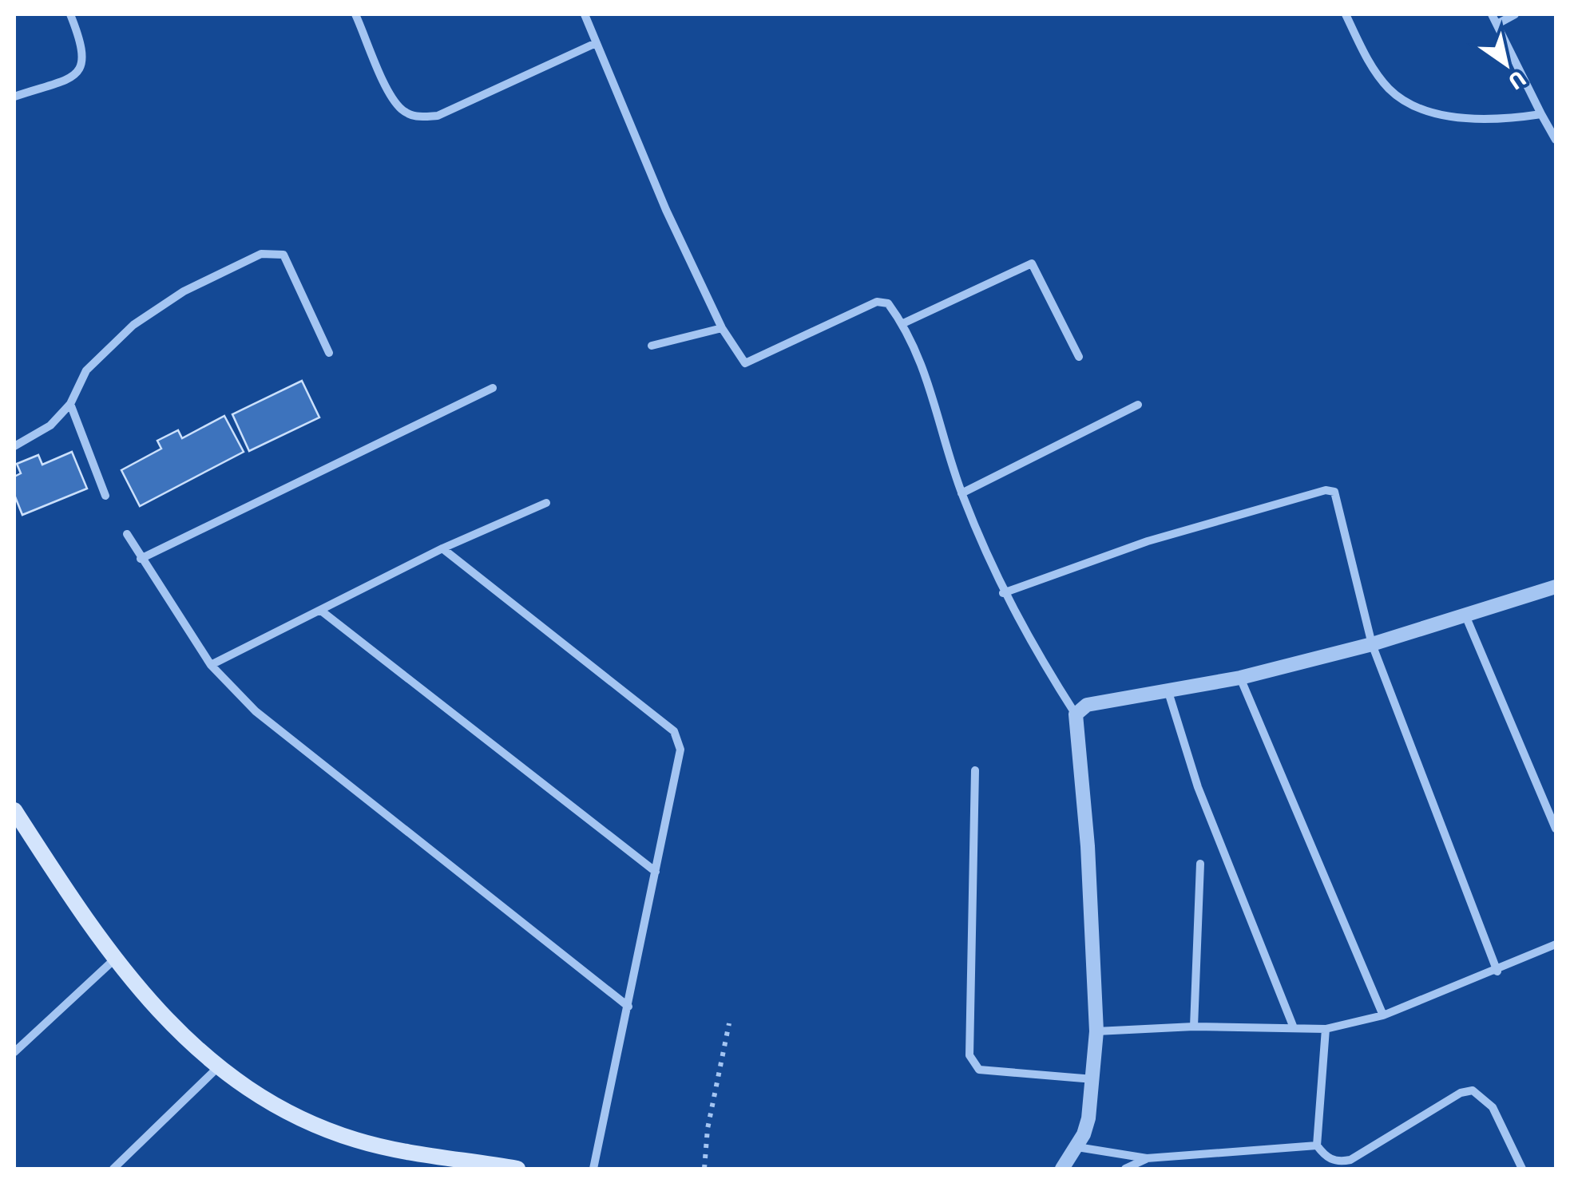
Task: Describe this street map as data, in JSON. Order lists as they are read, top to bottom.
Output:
{
  "north": "bottom right"
}
